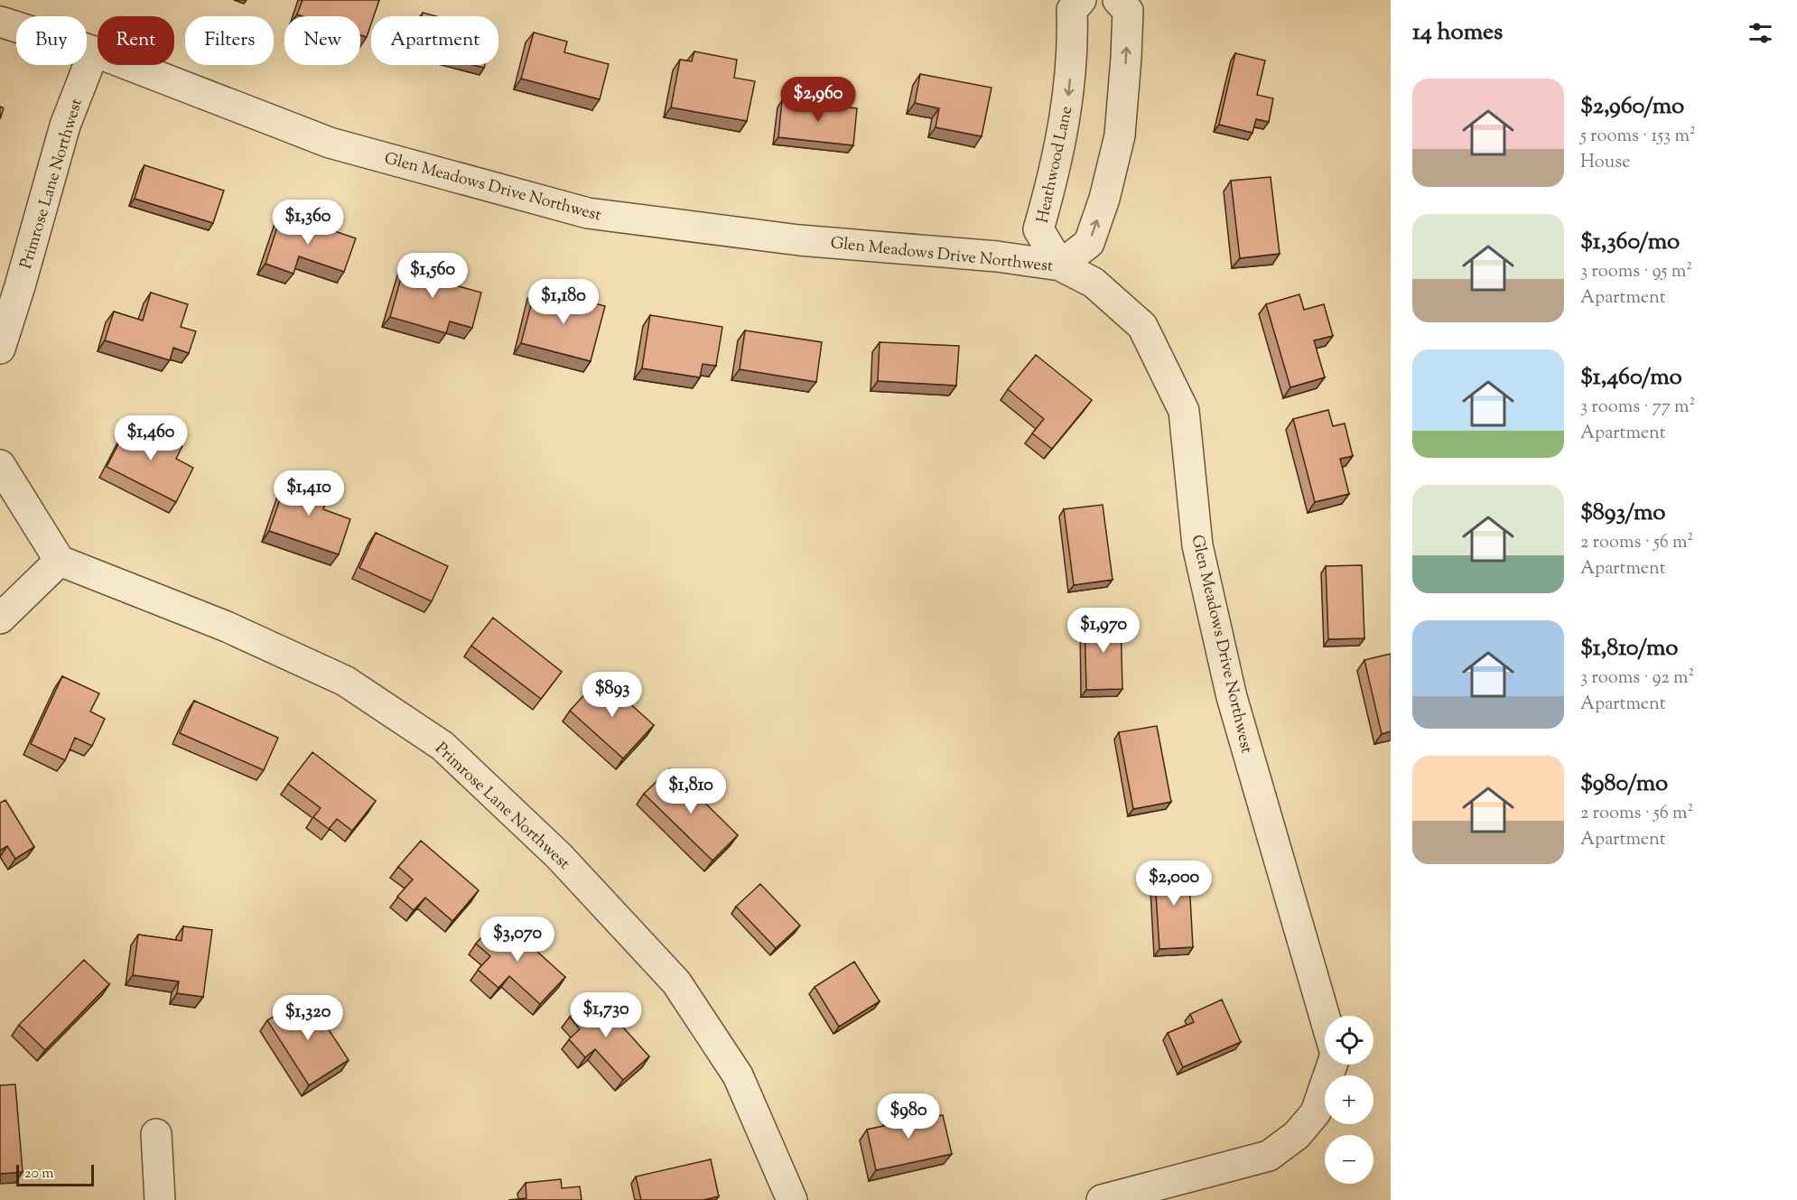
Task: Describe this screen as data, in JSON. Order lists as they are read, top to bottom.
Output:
{
  "streets": {
    "street": ["Heathwood Lane", "Primrose Lane Northwest", "Glen Meadows Drive Northwest"]
  },
  "crossings": [
    ["Heathwood Lane", "Glen Meadows Drive Northwest"],
    ["Primrose Lane Northwest", "Glen Meadows Drive Northwest"]
  ],
  "scale_bar": "20 m",
  "page": {
    "heading": "14 homes",
    "chip": [
      "Buy",
      "Rent",
      "Filters",
      "New",
      "Apartment"
    ],
    "list": [
      {
        "name": "$2,960/mo",
        "note": "5 rooms · 153 m² · House"
      },
      {
        "name": "$1,360/mo",
        "note": "3 rooms · 95 m² · Apartment"
      },
      {
        "name": "$1,460/mo",
        "note": "3 rooms · 77 m² · Apartment"
      },
      {
        "name": "$893/mo",
        "note": "2 rooms · 56 m² · Apartment"
      },
      {
        "name": "$1,810/mo",
        "note": "3 rooms · 92 m² · Apartment"
      },
      {
        "name": "$980/mo",
        "note": "2 rooms · 56 m² · Apartment"
      }
    ],
    "price": [
      "$2,960",
      "$1,360",
      "$1,560",
      "$1,180",
      "$1,460",
      "$1,410",
      "$1,970",
      "$893",
      "$1,810",
      "$2,000",
      "$3,070",
      "$1,730",
      "$1,320",
      "$980"
    ],
    "map_buttons": ["+", "−"],
    "scale": "20 m"
  }
}
